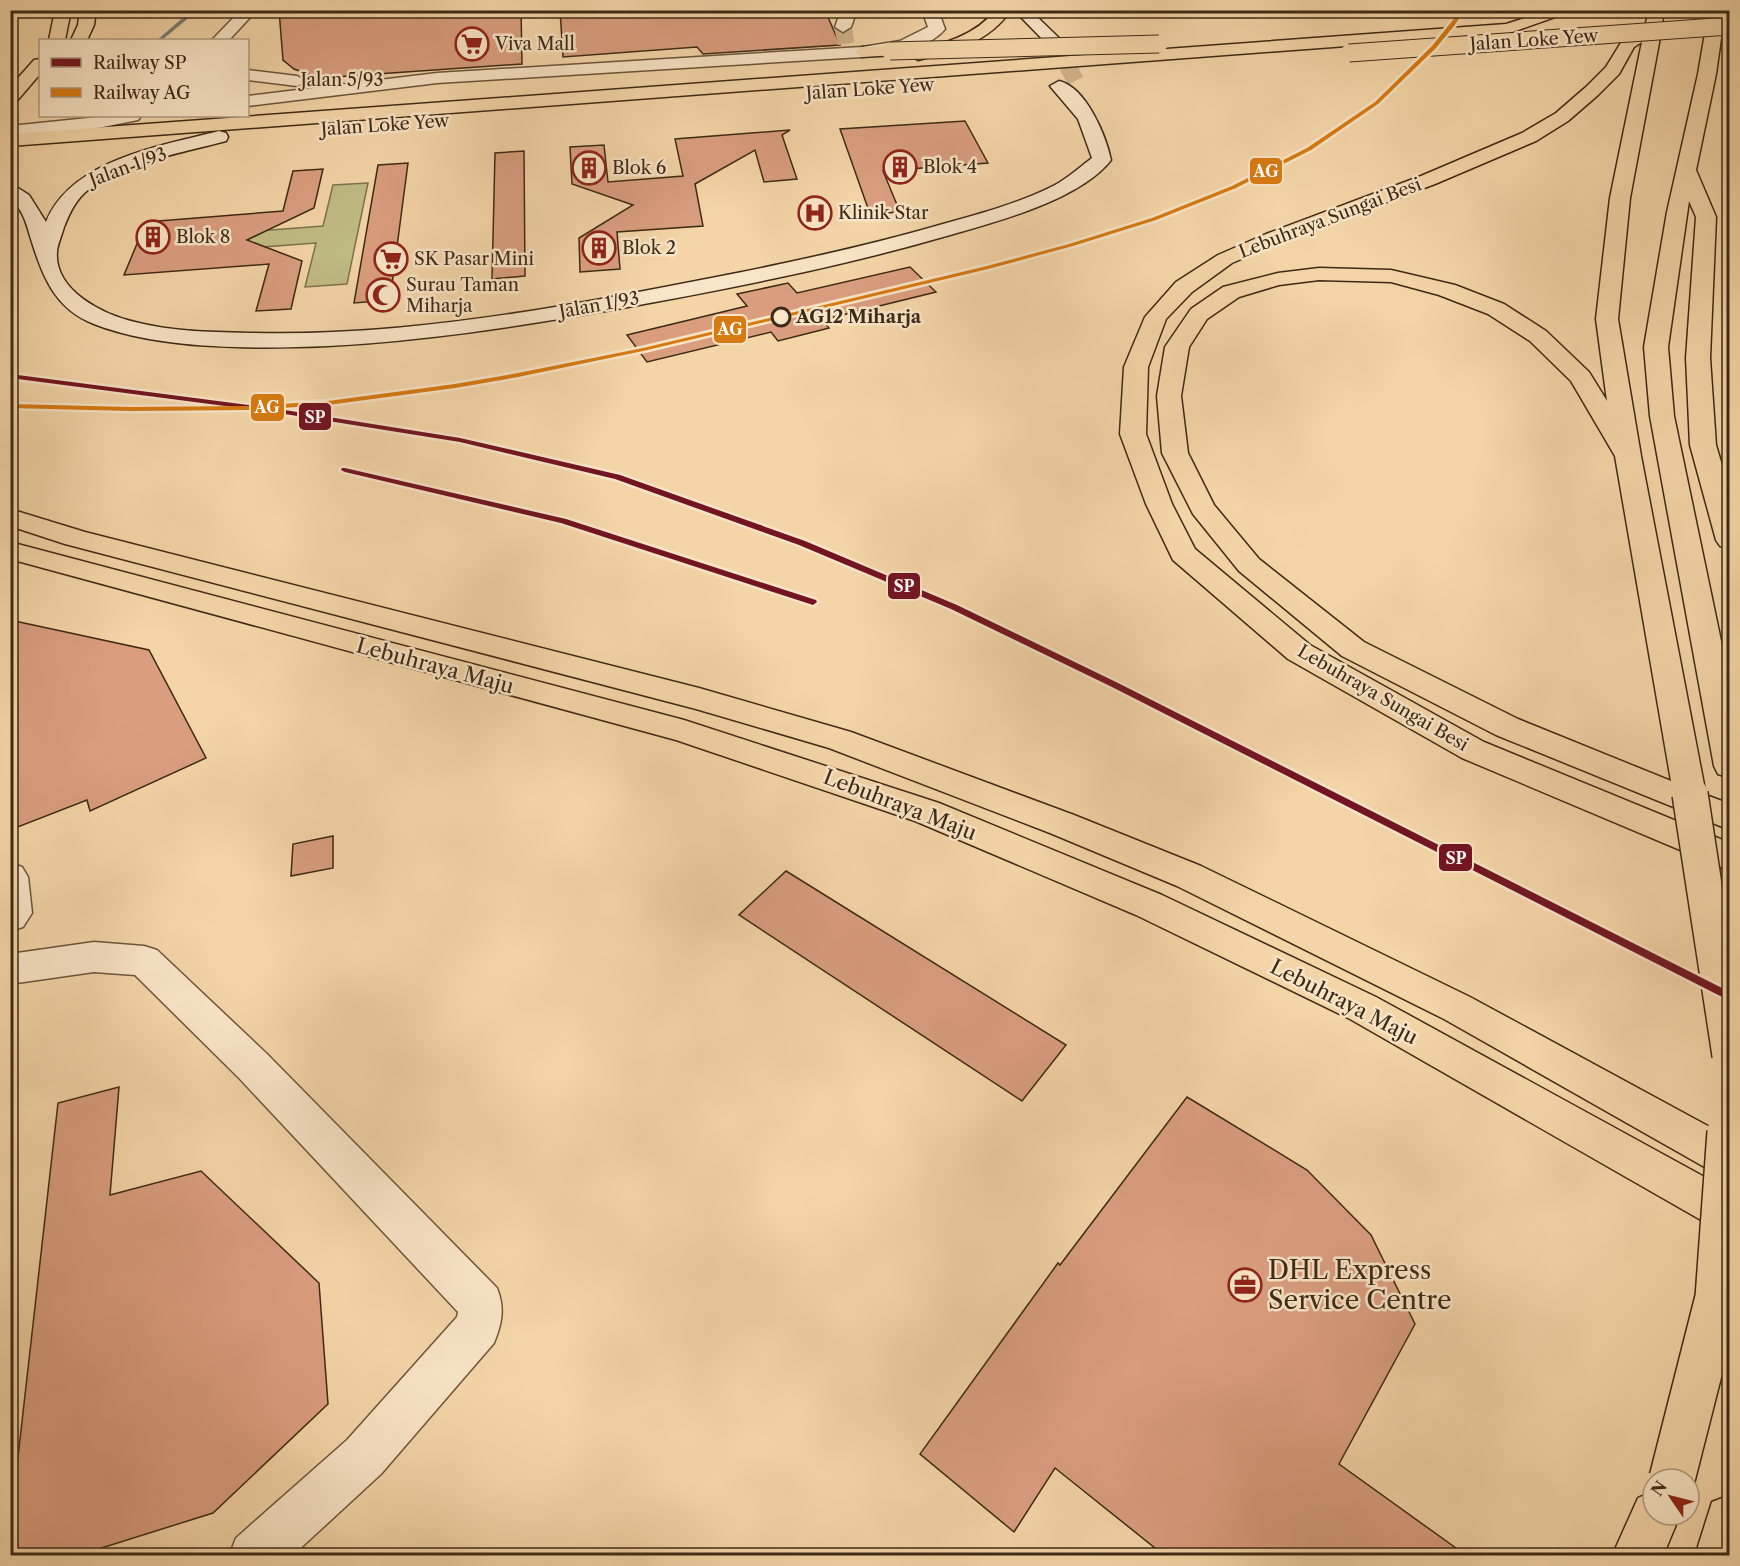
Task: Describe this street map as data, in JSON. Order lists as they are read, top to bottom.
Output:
{
  "streets": {
    "highway": ["Jalan Loke Yew", "Lebuhraya Sungai Besi", "Lebuhraya Maju"],
    "street": ["Jalan 5/93", "Jalan 1/93"]
  },
  "crossings": [
    ["Jalan Loke Yew", "Jalan 1/93"]
  ],
  "places": {
    "supermarket": ["Viva Mall", "SK Pasar Mini"],
    "building": [
      "Blok 4",
      "Blok 6",
      "Blok 8",
      "Blok 2"
    ],
    "hospital": ["Klinik Star"],
    "mosque": ["Surau Taman Miharja"],
    "other": ["AG12 Miharja"],
    "office": ["DHL Express Service Centre"]
  },
  "lines": ["rail line AG", "rail line SP"],
  "legend": ["Railway SP", "Railway AG"],
  "north": "top left"
}
